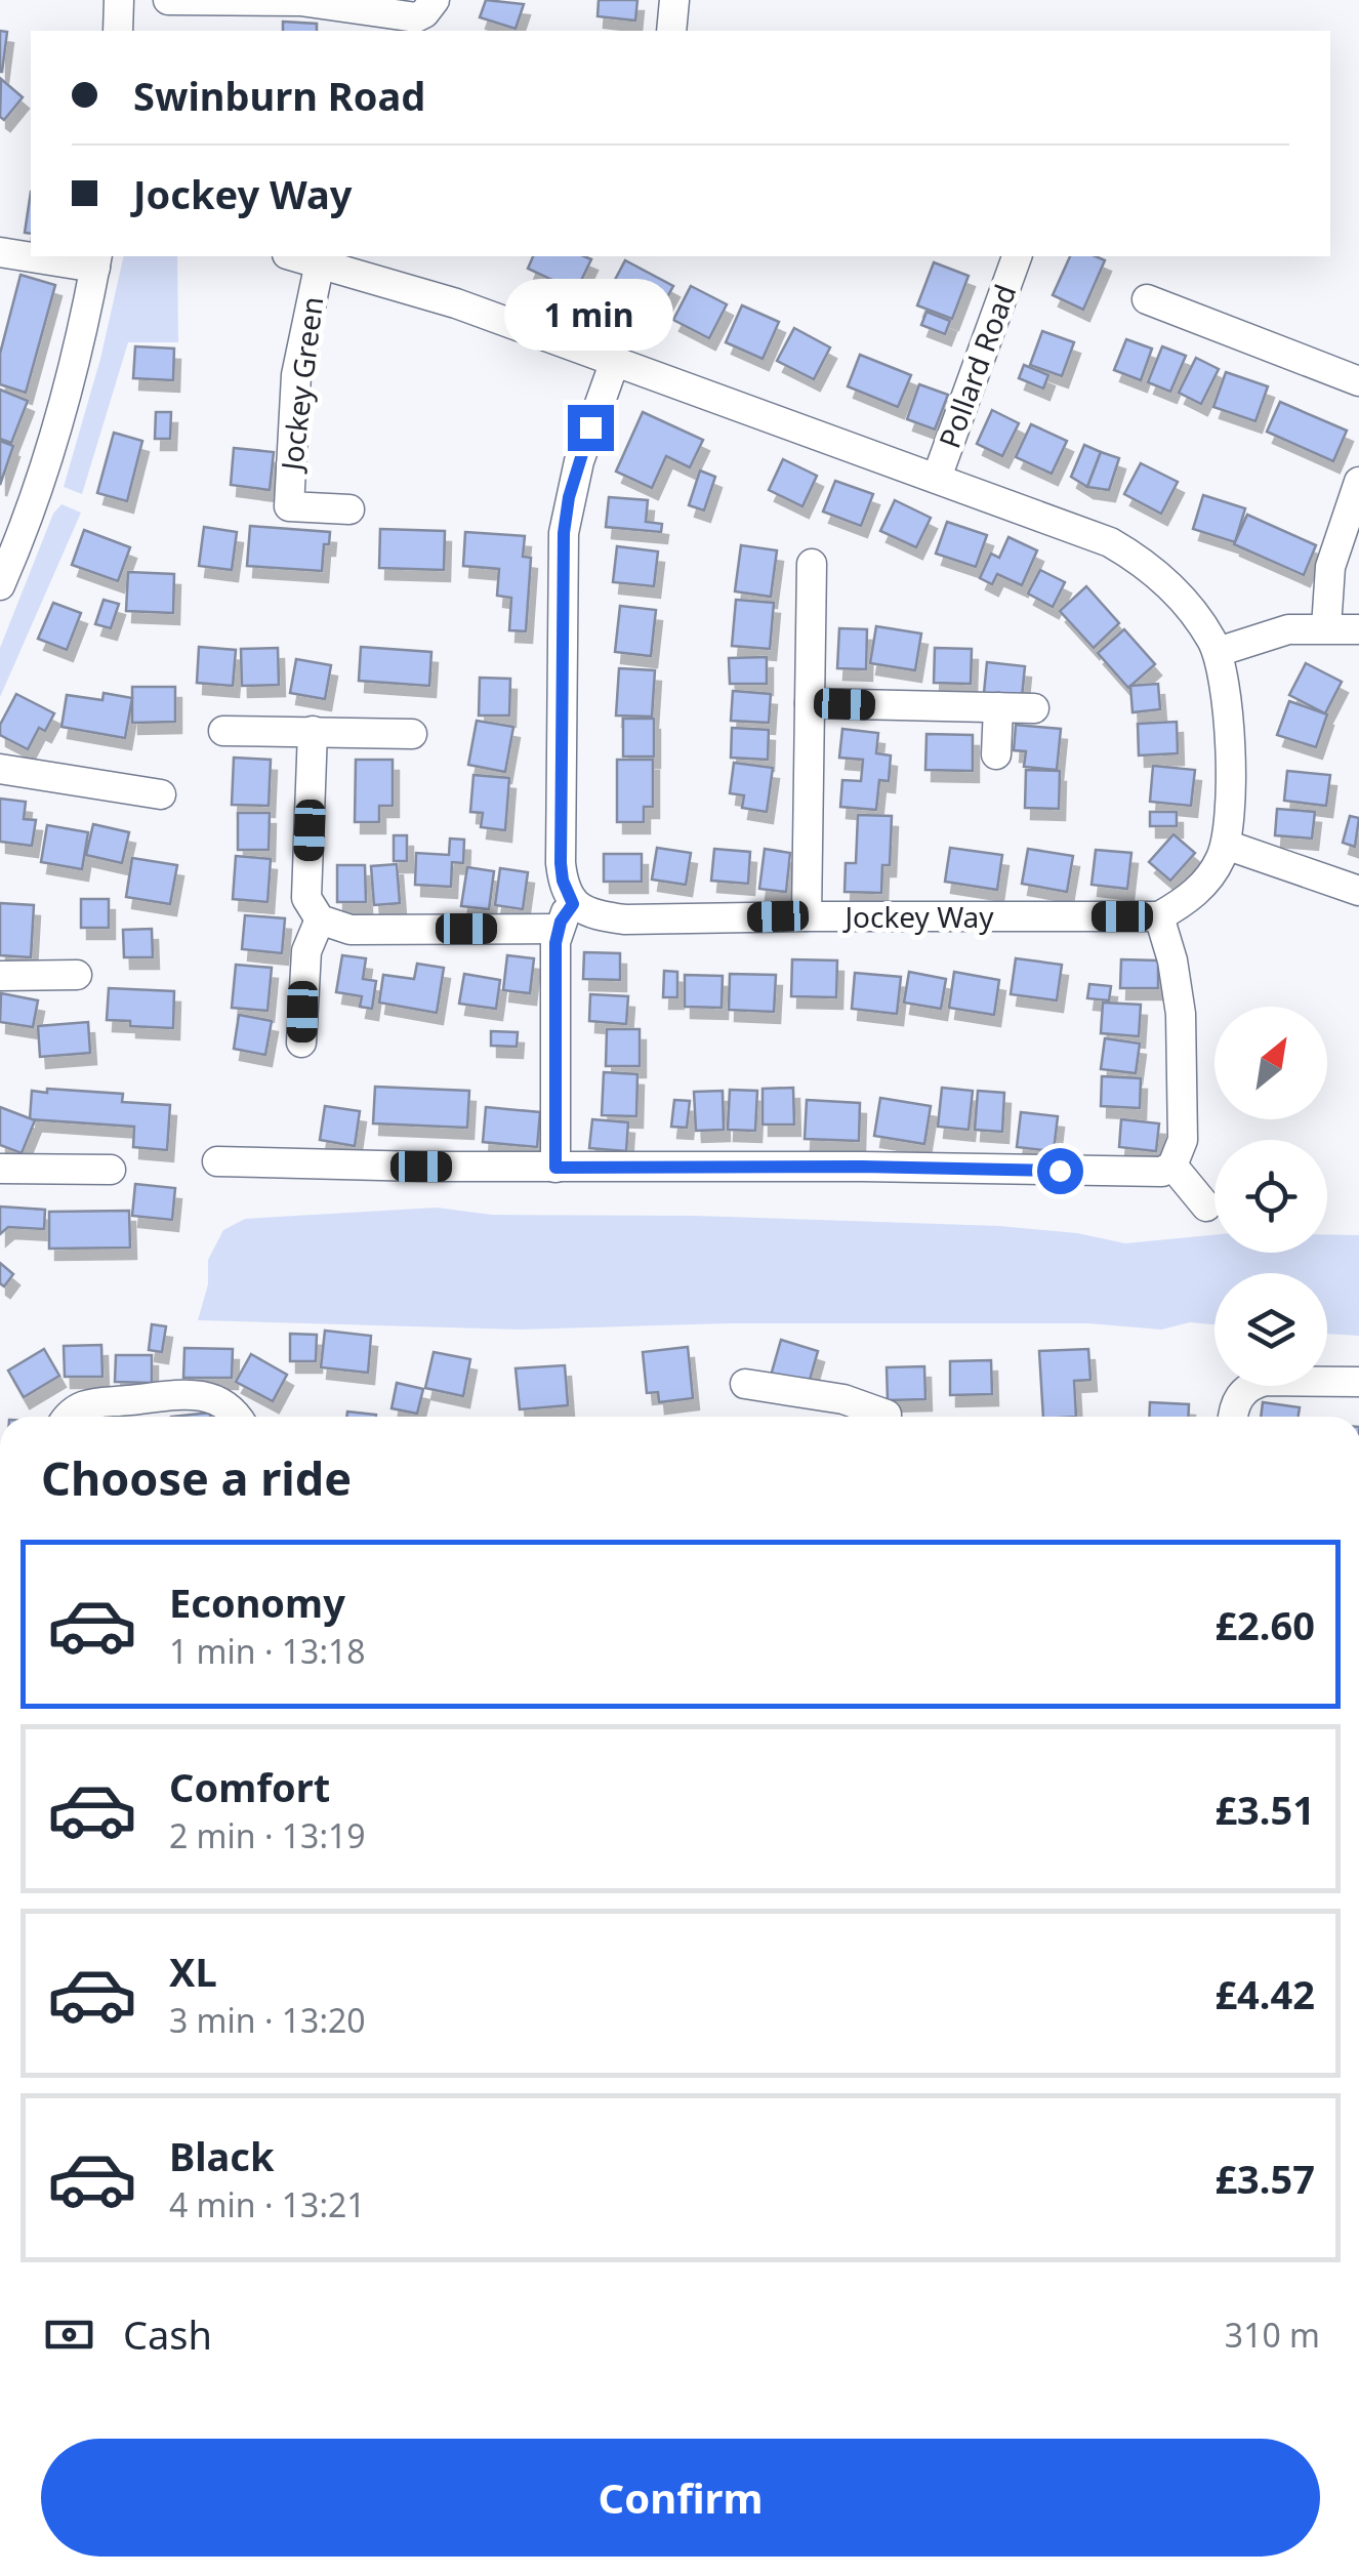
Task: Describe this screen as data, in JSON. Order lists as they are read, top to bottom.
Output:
{
  "streets": {
    "street": ["Pollard Road", "Jockey Green", "Jockey Way"]
  },
  "north": "top right",
  "page": {
    "banner": ["Swinburn Road", "Jockey Way"],
    "bubble": "1 min",
    "heading": "Choose a ride",
    "list": [
      {
        "name": "Economy",
        "note": "1 min · 13:18",
        "value": "£2.60"
      },
      {
        "name": "Comfort",
        "note": "2 min · 13:19",
        "value": "£3.51"
      },
      {
        "name": "XL",
        "note": "3 min · 13:20",
        "value": "£4.42"
      },
      {
        "name": "Black",
        "note": "4 min · 13:21",
        "value": "£3.57"
      }
    ],
    "pay": ["Cash", "310 m"],
    "buttons": "Confirm"
  }
}
